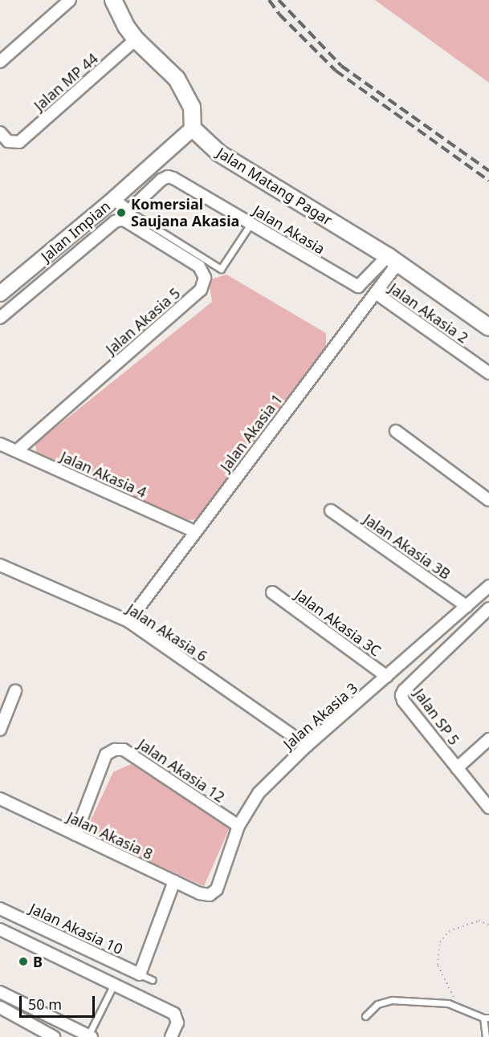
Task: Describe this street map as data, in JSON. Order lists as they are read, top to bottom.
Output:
{
  "streets": {
    "main road": ["Jalan Matang Pagar"],
    "street": [
      "Jalan MP 44",
      "Jalan Akasia",
      "Jalan Impian",
      "Jalan Akasia 2",
      "Jalan Akasia 5",
      "Jalan Akasia 1",
      "Jalan Akasia 4",
      "Jalan Akasia 3B",
      "Jalan Akasia 3C",
      "Jalan Akasia 6",
      "Jalan Akasia 3",
      "Jalan SP 5",
      "Jalan Akasia 12",
      "Jalan Akasia 8",
      "Jalan Akasia 10"
    ]
  },
  "crossings": [
    ["Jalan Matang Pagar", "Jalan Akasia"],
    ["Jalan Matang Pagar", "Jalan Impian"],
    ["Jalan Matang Pagar", "Jalan Akasia 1"],
    ["Jalan Akasia", "Jalan Akasia 1"],
    ["Jalan Akasia 2", "Jalan Akasia 1"],
    ["Jalan Akasia 5", "Jalan Akasia 4"],
    ["Jalan Akasia 1", "Jalan Akasia 4"],
    ["Jalan Akasia 1", "Jalan Akasia 6"],
    ["Jalan Akasia 3B", "Jalan Akasia 3"],
    ["Jalan Akasia 3C", "Jalan Akasia 3"],
    ["Jalan Akasia 6", "Jalan Akasia 3"],
    ["Jalan Akasia 3", "Jalan Akasia 12"],
    ["Jalan Akasia 3", "Jalan Akasia 8"],
    ["Jalan Akasia 12", "Jalan Akasia 8"]
  ],
  "places": ["Komersial Saujana Akasia", "B"],
  "scale_bar": "50 m"
}
